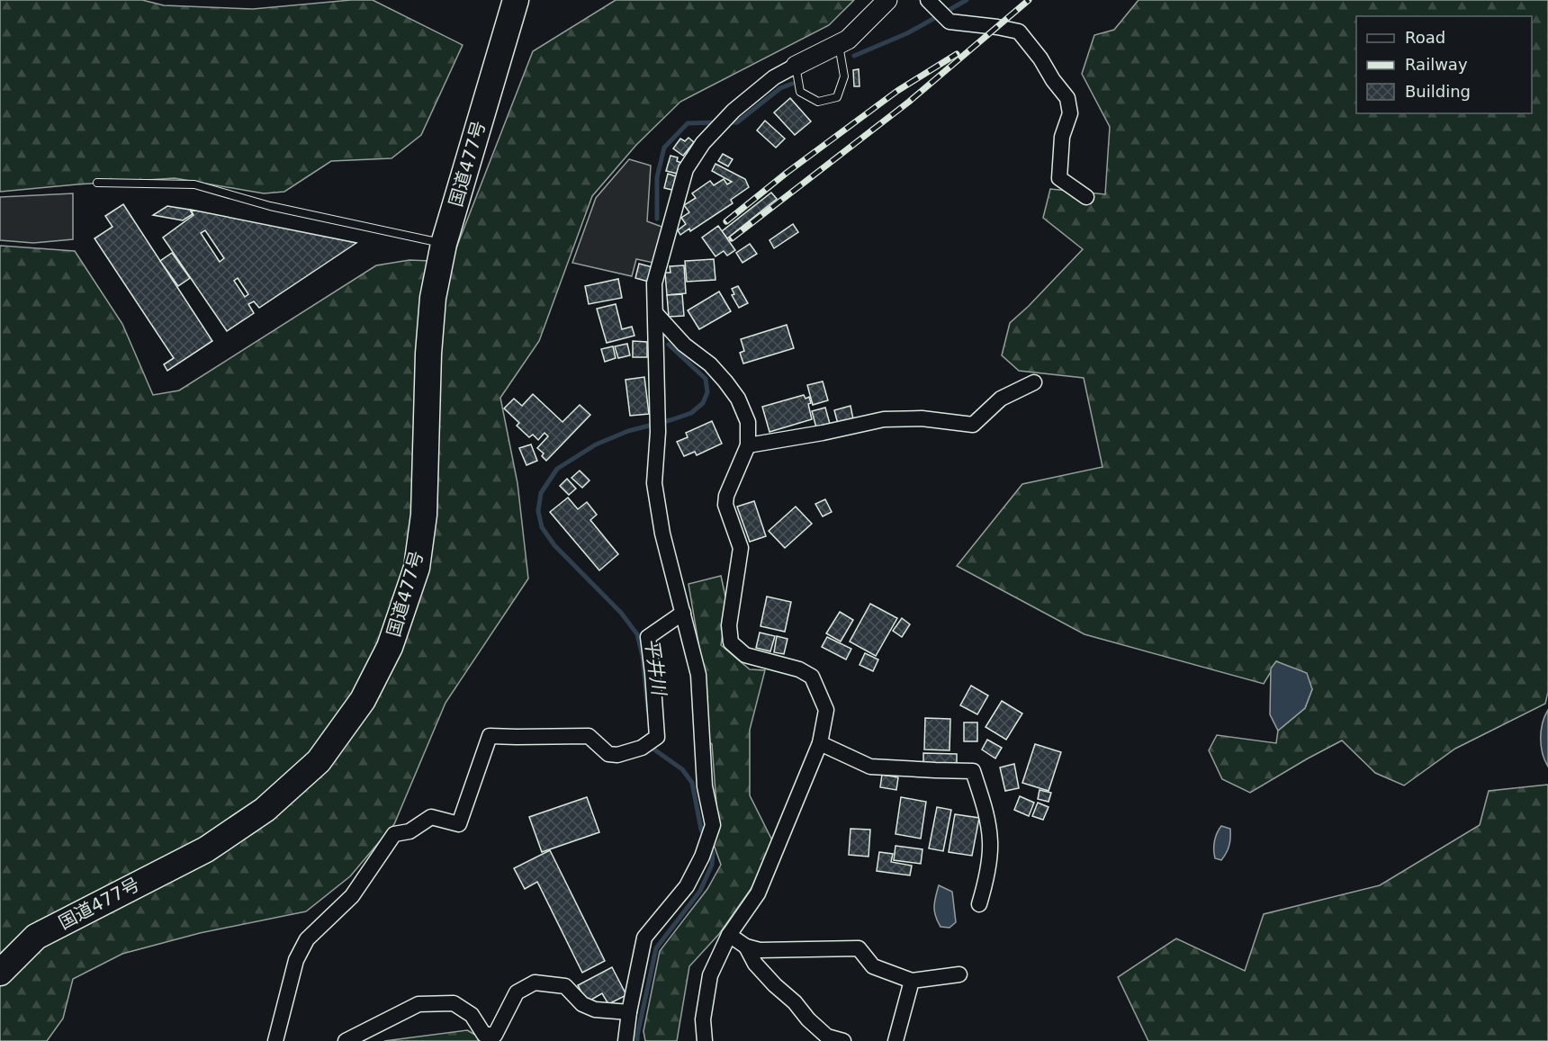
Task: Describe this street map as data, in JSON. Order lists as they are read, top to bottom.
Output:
{
  "streets": {
    "highway": ["国道477号"]
  },
  "water": ["平井川"],
  "legend": ["Road", "Railway", "Building"]
}
